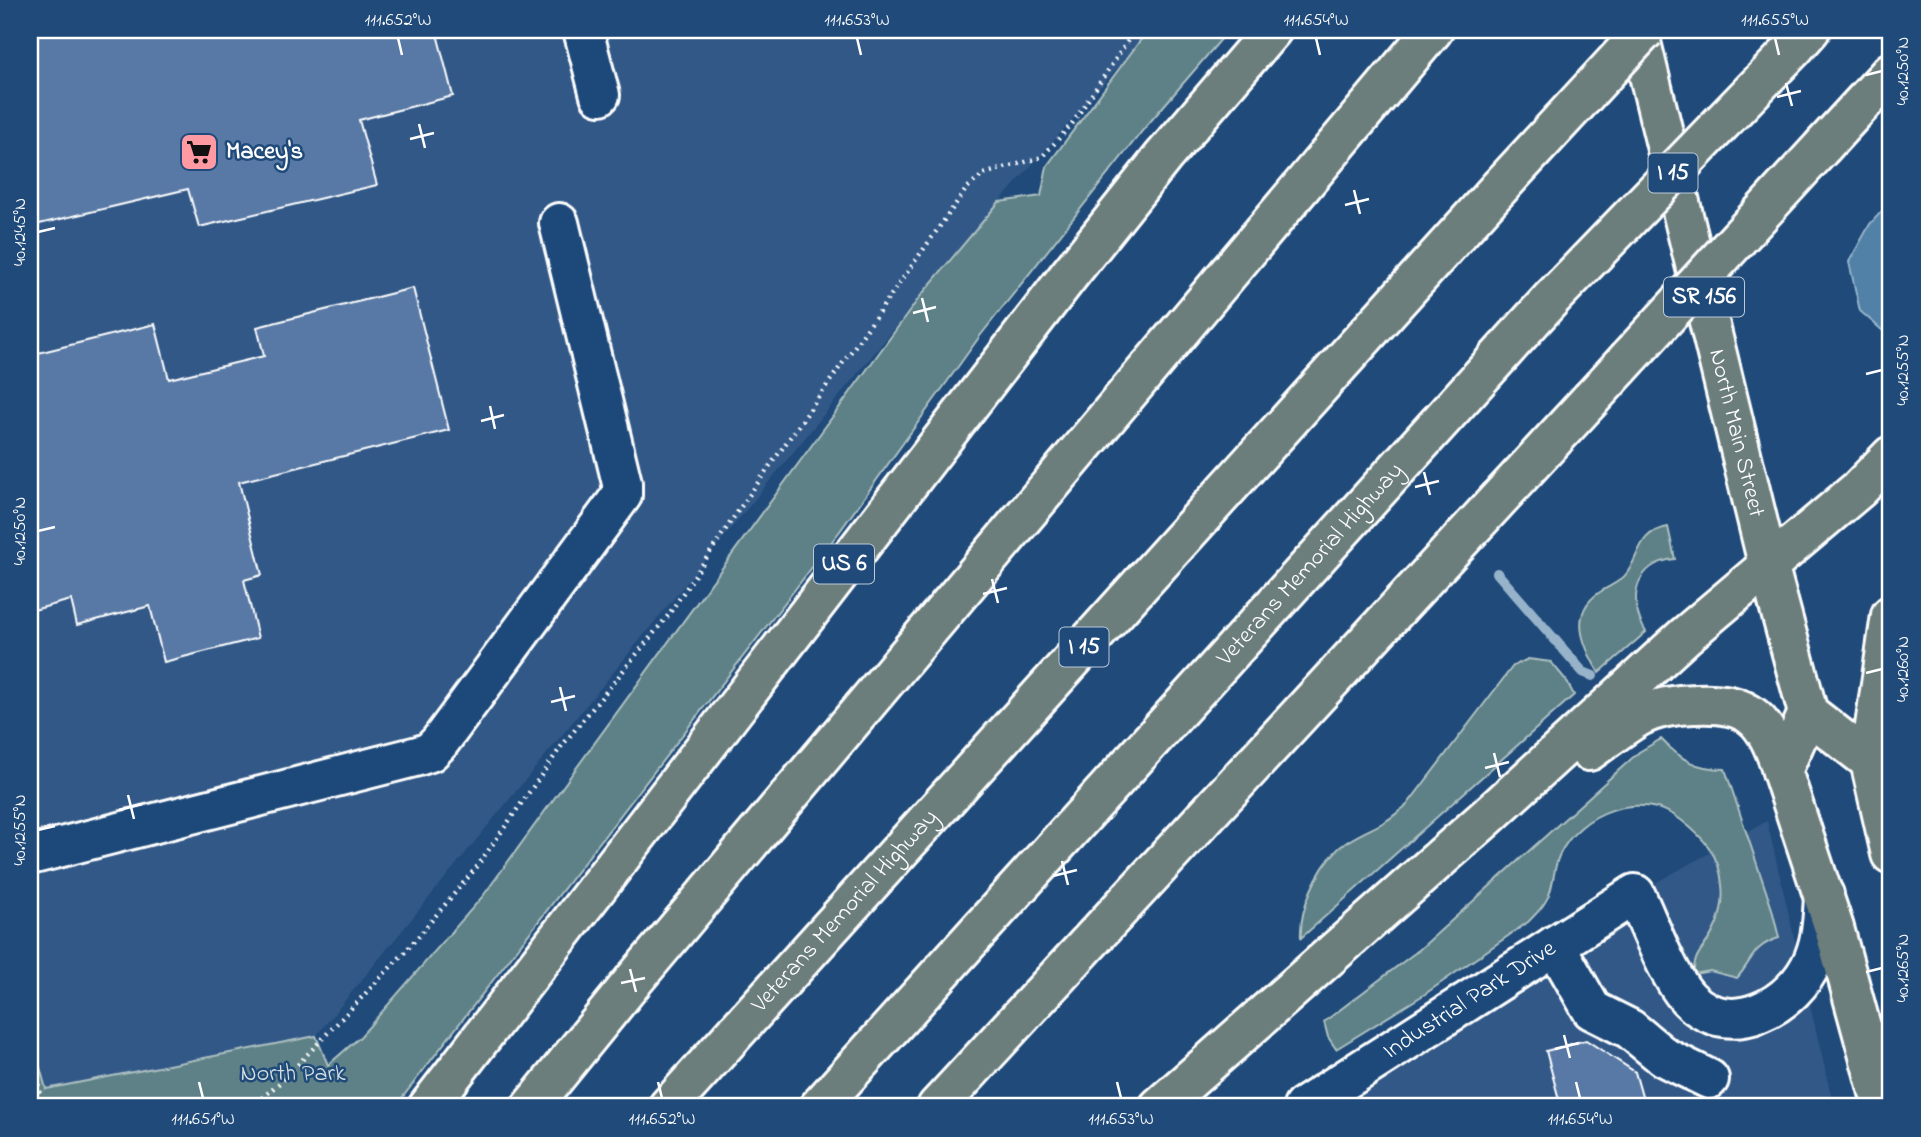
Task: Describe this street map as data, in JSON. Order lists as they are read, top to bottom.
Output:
{
  "streets": {
    "main road": [
      "I 15",
      "SR 156",
      "North Main Street",
      "US 6",
      "Veterans Memorial Highway"
    ],
    "street": ["Industrial Park Drive"]
  },
  "parks": ["North Park"],
  "places": {
    "supermarket": ["Macey's"]
  },
  "coordinates": [
    "111.652°W",
    "111.653°W",
    "111.654°W",
    "111.655°W",
    "40.1250°N",
    "40.1245°N",
    "40.1255°N",
    "40.1260°N",
    "40.1265°N",
    "111.651°W"
  ]
}
